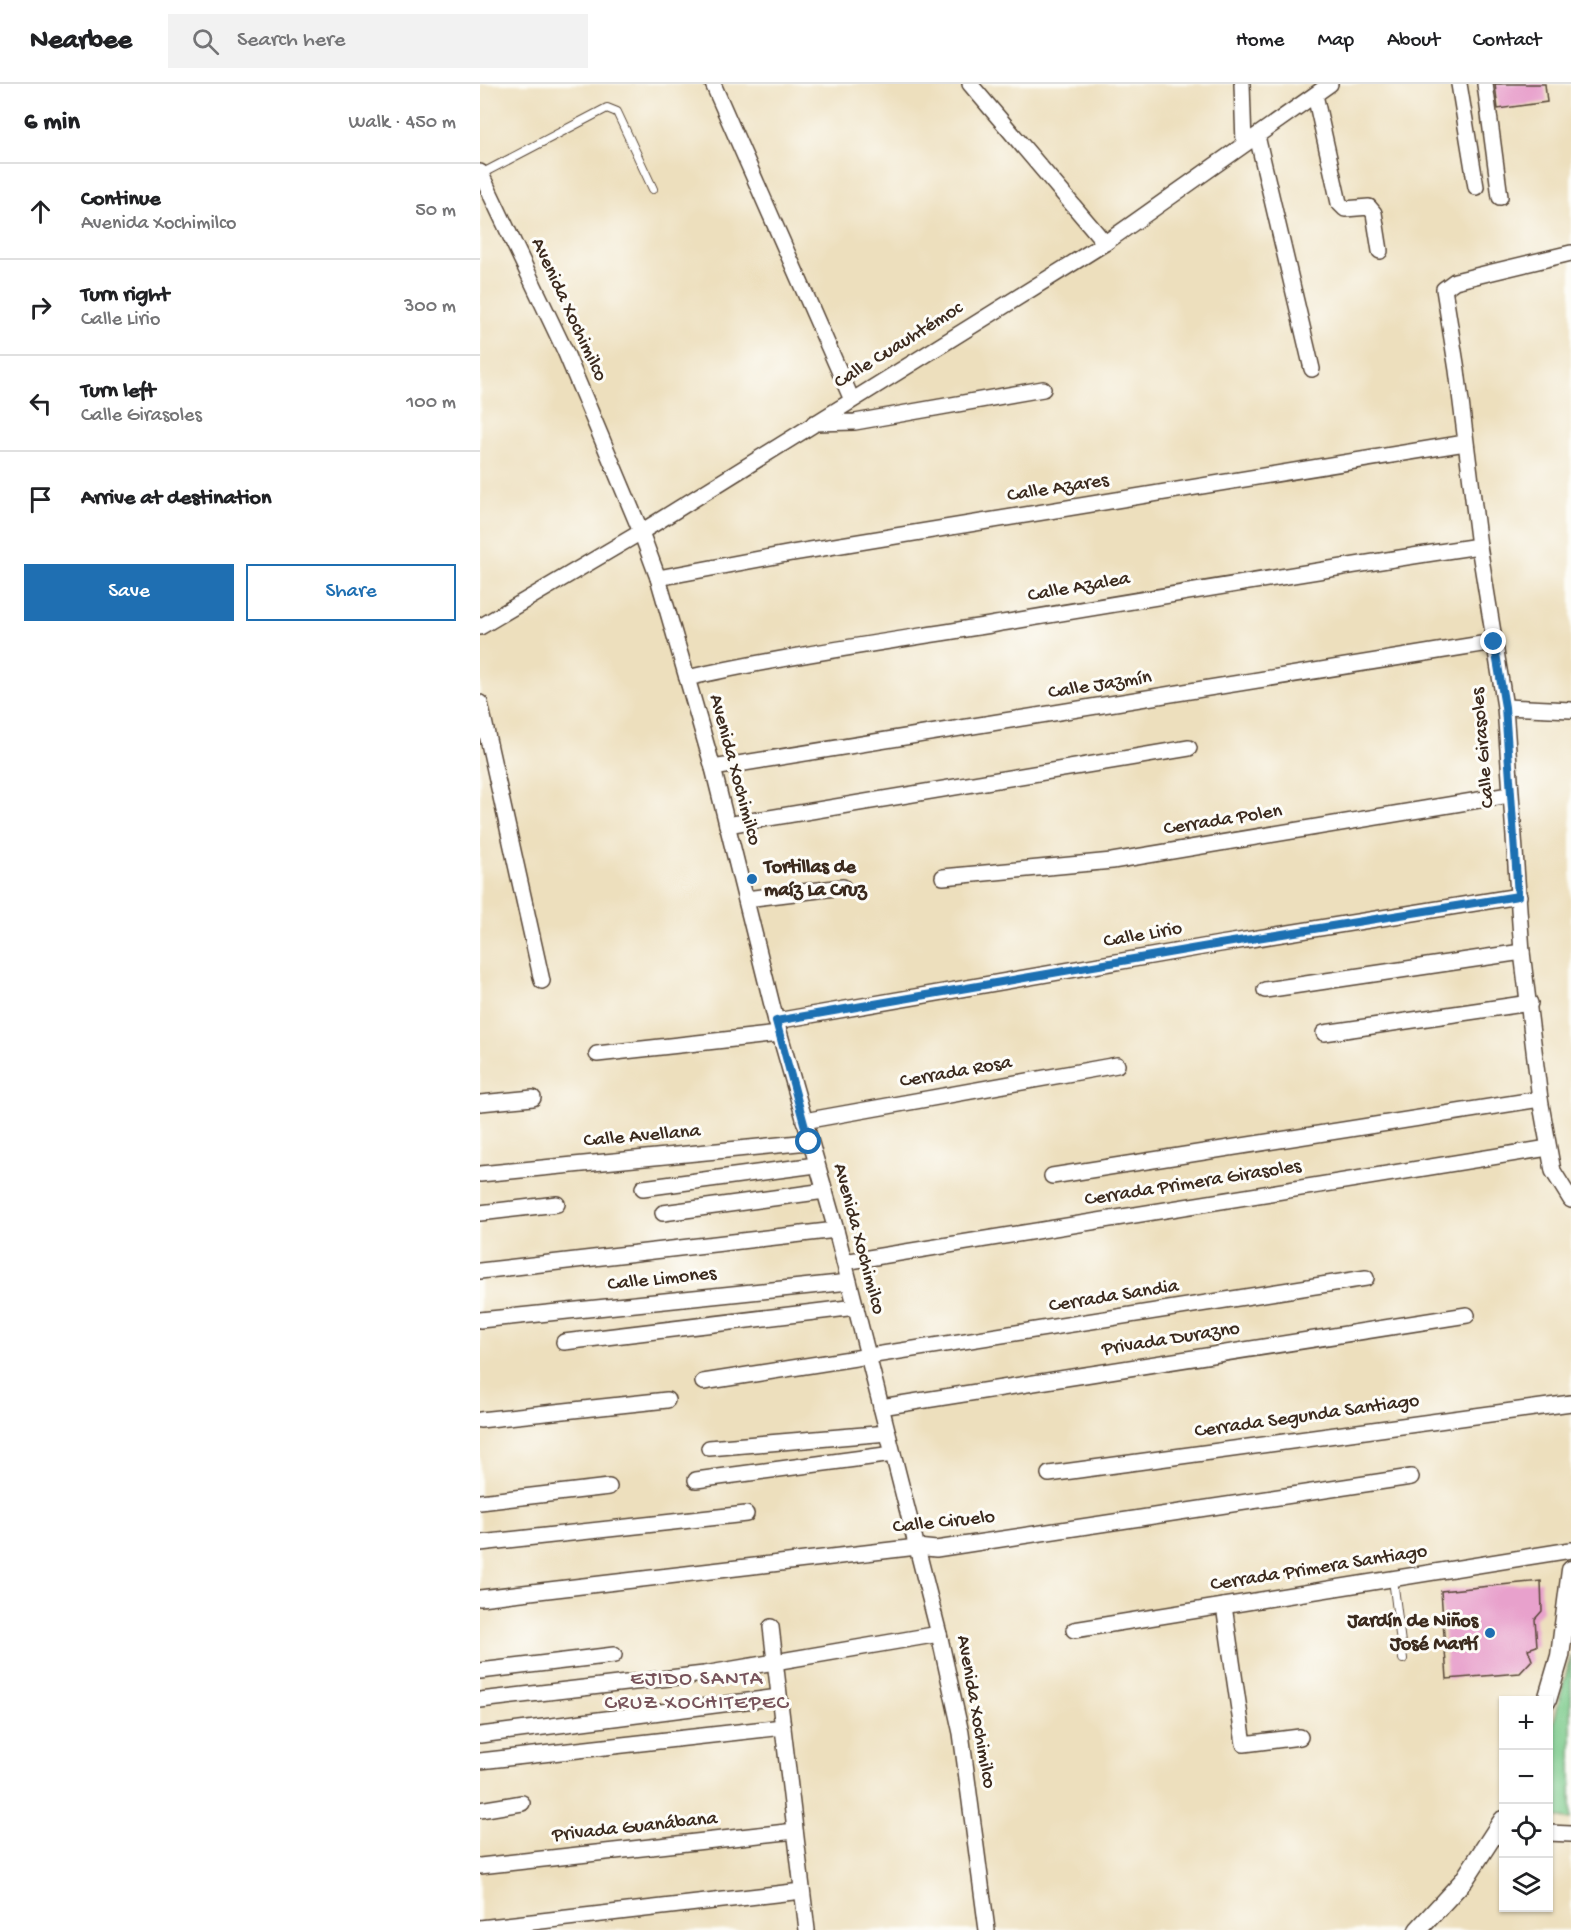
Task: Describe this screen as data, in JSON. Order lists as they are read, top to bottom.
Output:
{
  "streets": {
    "street": [
      "Avenida Xochimilco",
      "Calle Cuauhtémoc",
      "Calle Azares",
      "Calle Azalea",
      "Calle Jazmín",
      "Calle Girasoles",
      "Cerrada Polen",
      "Calle Lirio",
      "Cerrada Rosa",
      "Calle Avellana",
      "Cerrada Primera Girasoles",
      "Calle Limones",
      "Cerrada Sandia",
      "Privada Durazno",
      "Cerrada Segunda Santiago",
      "Calle Ciruelo",
      "Cerrada Primera Santiago",
      "Privada Guanábana"
    ]
  },
  "crossings": [
    ["Avenida Xochimilco", "Calle Cuauhtémoc"],
    ["Avenida Xochimilco", "Calle Azares"],
    ["Avenida Xochimilco", "Calle Azalea"],
    ["Avenida Xochimilco", "Calle Jazmín"],
    ["Avenida Xochimilco", "Calle Lirio"],
    ["Avenida Xochimilco", "Cerrada Rosa"],
    ["Avenida Xochimilco", "Calle Avellana"],
    ["Avenida Xochimilco", "Cerrada Primera Girasoles"],
    ["Avenida Xochimilco", "Calle Limones"],
    ["Avenida Xochimilco", "Cerrada Sandia"],
    ["Avenida Xochimilco", "Privada Durazno"],
    ["Avenida Xochimilco", "Calle Ciruelo"],
    ["Calle Azares", "Calle Girasoles"],
    ["Calle Azalea", "Calle Girasoles"],
    ["Calle Jazmín", "Calle Girasoles"],
    ["Calle Girasoles", "Cerrada Polen"],
    ["Calle Girasoles", "Calle Lirio"],
    ["Calle Girasoles", "Cerrada Primera Girasoles"]
  ],
  "districts": ["EJIDO SANTA CRUZ XOCHITEPEC"],
  "places": ["Tortillas de maíz La Cruz", "Jardín de Niños José Martí"],
  "page": {
    "header": "Nearbee",
    "search": "Search here",
    "nav": [
      "Home",
      "Map",
      "About",
      "Contact"
    ],
    "heading": ["6 min", "Walk · 450 m"],
    "list": [
      ["Continue", "Avenida Xochimilco", "50 m"],
      ["Turn right", "Calle Lirio", "300 m"],
      ["Turn left", "Calle Girasoles", "100 m"],
      "Arrive at destination"
    ],
    "buttons": ["Save", "Share"],
    "map_buttons": ["+", "−"]
  }
}
